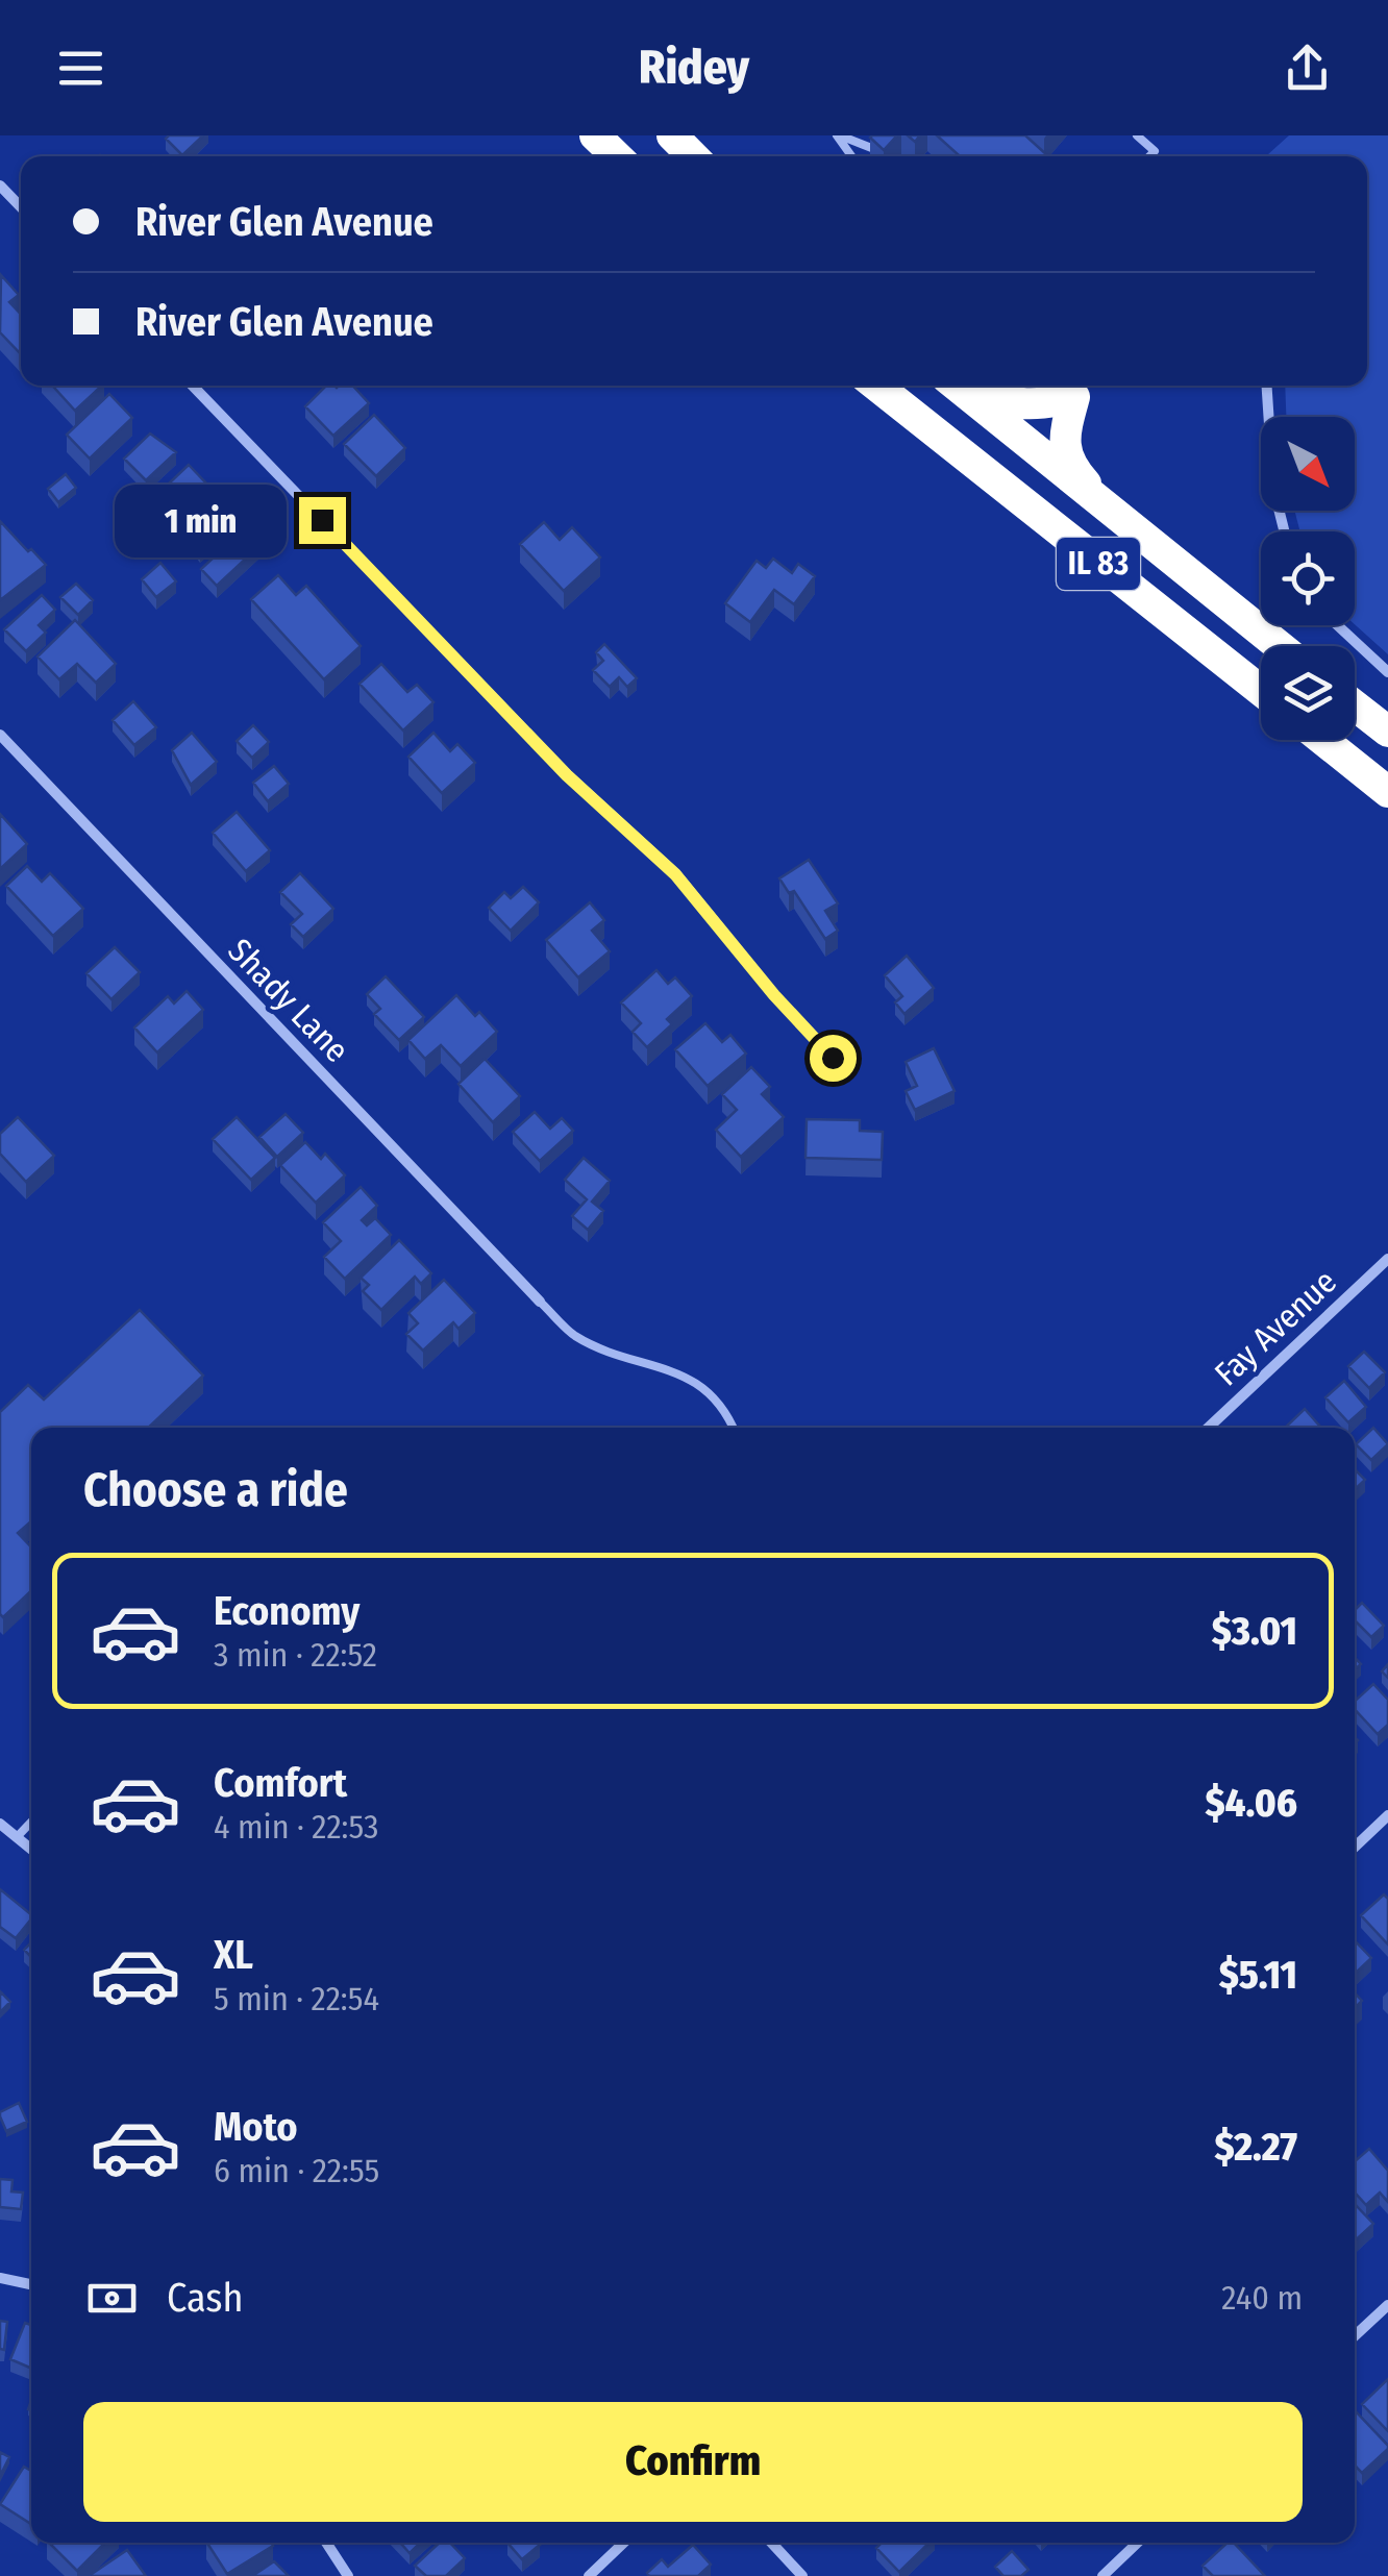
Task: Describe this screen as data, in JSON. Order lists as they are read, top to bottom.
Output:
{
  "streets": {
    "highway": ["IL 83"],
    "street": ["Shady Lane", "Fay Avenue"]
  },
  "north": "bottom right",
  "page": {
    "header": "Ridey",
    "banner": ["River Glen Avenue", "River Glen Avenue"],
    "bubble": "1 min",
    "heading": "Choose a ride",
    "list": [
      {
        "name": "Economy",
        "note": "3 min · 22:52",
        "value": "$3.01"
      },
      {
        "name": "Comfort",
        "note": "4 min · 22:53",
        "value": "$4.06"
      },
      {
        "name": "XL",
        "note": "5 min · 22:54",
        "value": "$5.11"
      },
      {
        "name": "Moto",
        "note": "6 min · 22:55",
        "value": "$2.27"
      }
    ],
    "pay": ["Cash", "240 m"],
    "buttons": "Confirm"
  }
}
